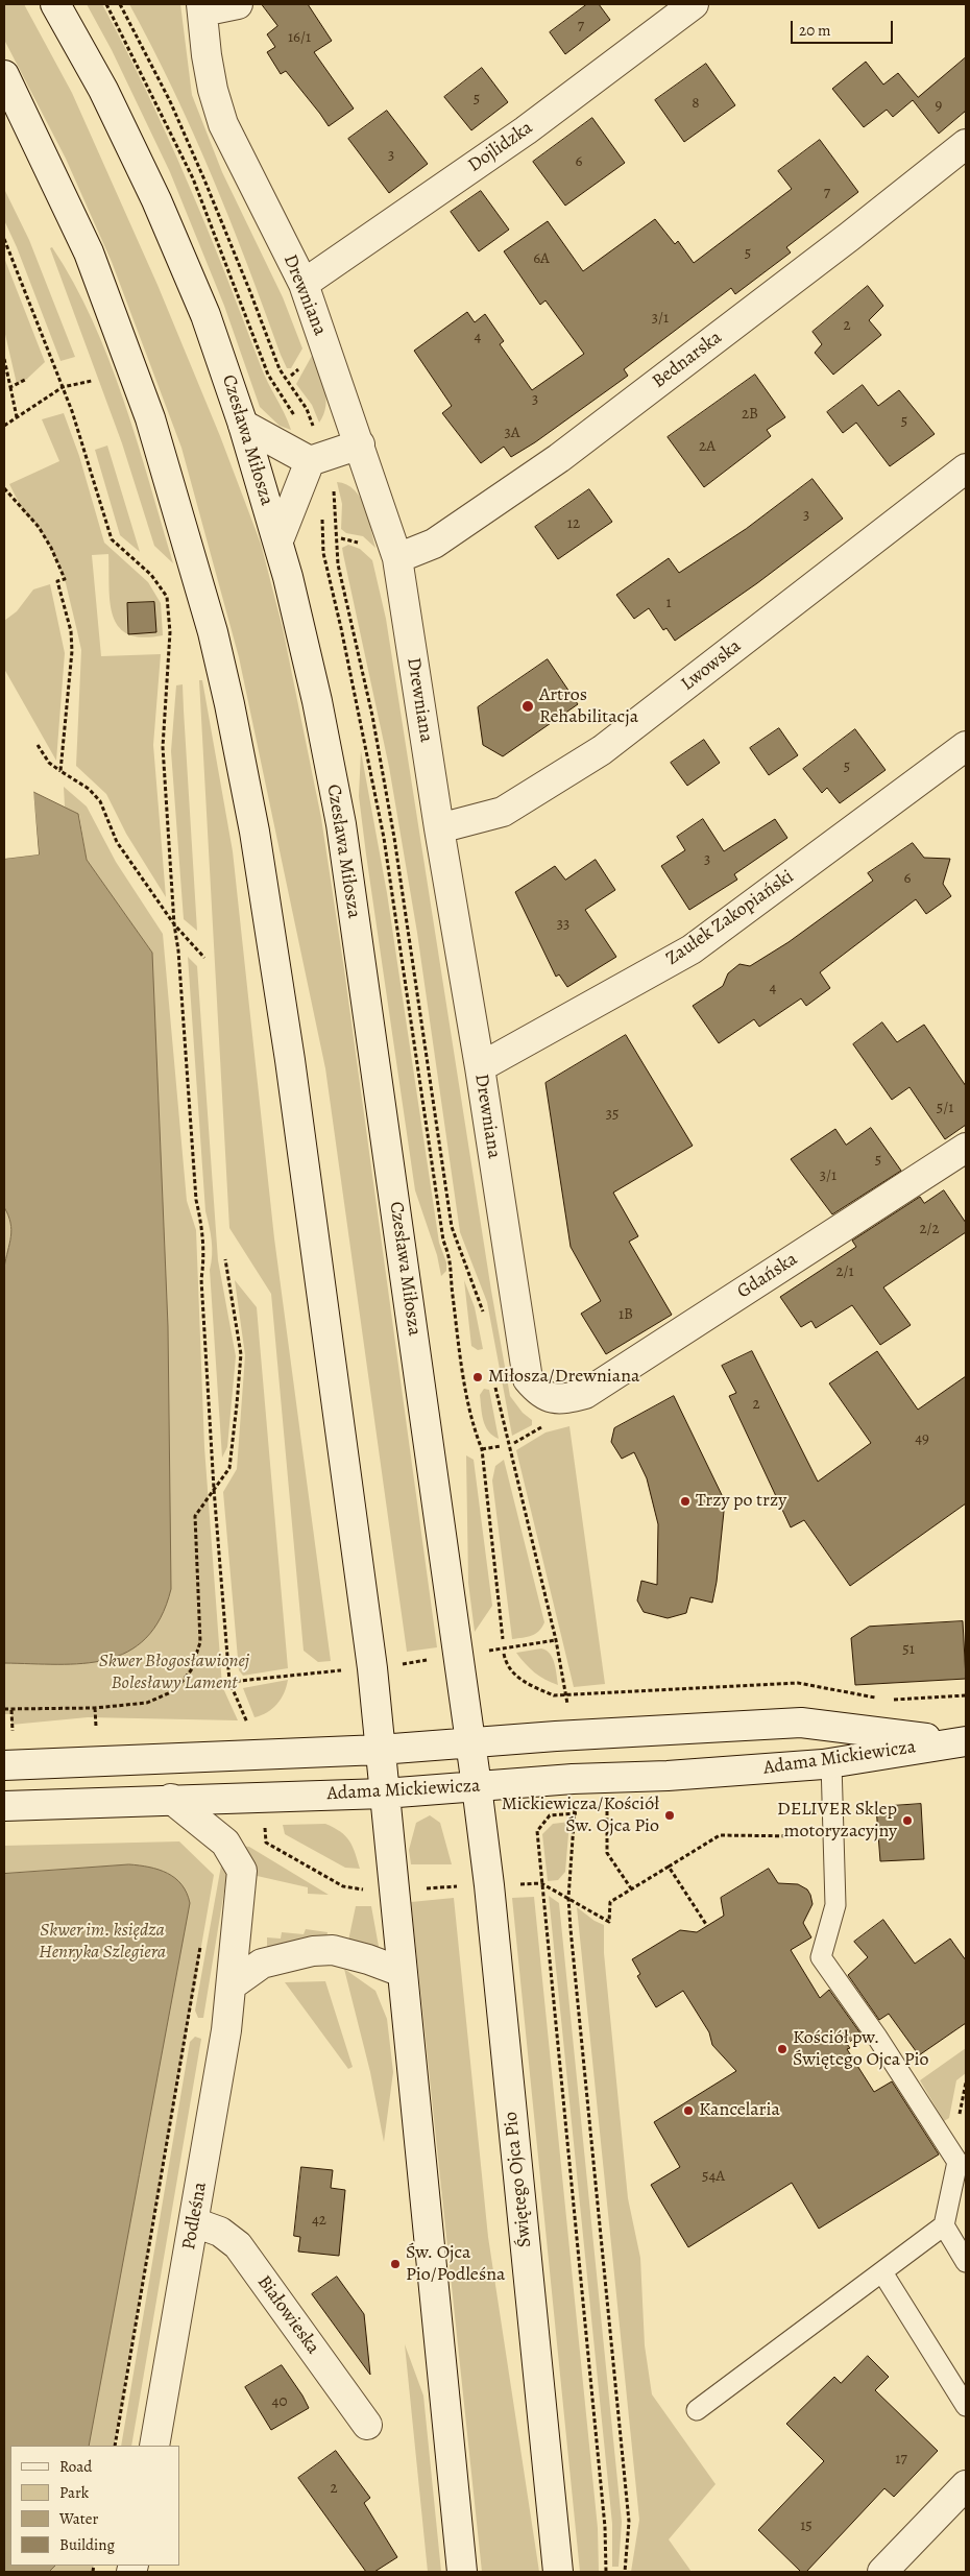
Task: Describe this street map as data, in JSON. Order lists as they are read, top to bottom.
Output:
{
  "streets": {
    "street": [
      "Dojlidzka",
      "Drewniana",
      "Bednarska",
      "Czesława Miłosza",
      "Lwowska",
      "Zaułek Zakopiański",
      "Gdańska",
      "Adama Mickiewicza",
      "Świętego Ojca Pio",
      "Podleśna",
      "Białowieska"
    ]
  },
  "crossings": [
    ["Dojlidzka", "Drewniana"],
    ["Drewniana", "Bednarska"],
    ["Drewniana", "Lwowska"],
    ["Drewniana", "Zaułek Zakopiański"],
    ["Drewniana", "Gdańska"],
    ["Czesława Miłosza", "Adama Mickiewicza"],
    ["Czesława Miłosza", "Świętego Ojca Pio"],
    ["Adama Mickiewicza", "Świętego Ojca Pio"],
    ["Adama Mickiewicza", "Podleśna"],
    ["Podleśna", "Białowieska"]
  ],
  "parks": ["Skwer Błogosławionej Bolesławy Lament", "Skwer im. księdza Henryka Szlegiera"],
  "places": [
    "Artros Rehabilitacja",
    "Miłosza/Drewniana",
    "Trzy po trzy",
    "Mickiewicza/Kościół Św. Ojca Pio",
    "DELIVER Sklep motoryzacyjny",
    "Kościół pw. Świętego Ojca Pio",
    "Kancelaria",
    "Św. Ojca Pio/Podleśna"
  ],
  "house_numbers": [
    "7",
    "16/1",
    "5",
    "8",
    "9",
    "3",
    "6",
    "7",
    "5",
    "6A",
    "3/1",
    "2",
    "4",
    "3",
    "2B",
    "5",
    "3A",
    "2A",
    "3",
    "12",
    "1",
    "5",
    "3",
    "6",
    "33",
    "4",
    "5/1",
    "35",
    "5",
    "3/1",
    "2/2",
    "2/1",
    "1B",
    "2",
    "49",
    "51",
    "54A",
    "42",
    "40",
    "17",
    "2",
    "15"
  ],
  "legend": [
    "Road",
    "Park",
    "Water",
    "Building"
  ],
  "scale_bar": "20 m"
}
